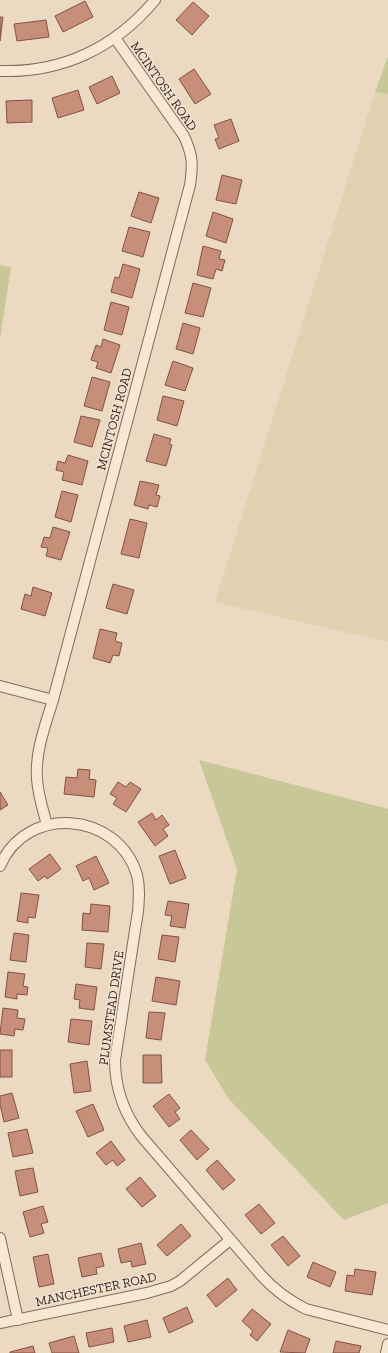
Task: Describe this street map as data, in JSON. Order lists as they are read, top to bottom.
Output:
{
  "streets": {
    "street": ["MCINTOSH ROAD", "PLUMSTEAD DRIVE", "MANCHESTER ROAD"]
  },
  "crossings": [
    ["MCINTOSH ROAD", "PLUMSTEAD DRIVE"],
    ["PLUMSTEAD DRIVE", "MANCHESTER ROAD"]
  ]
}
